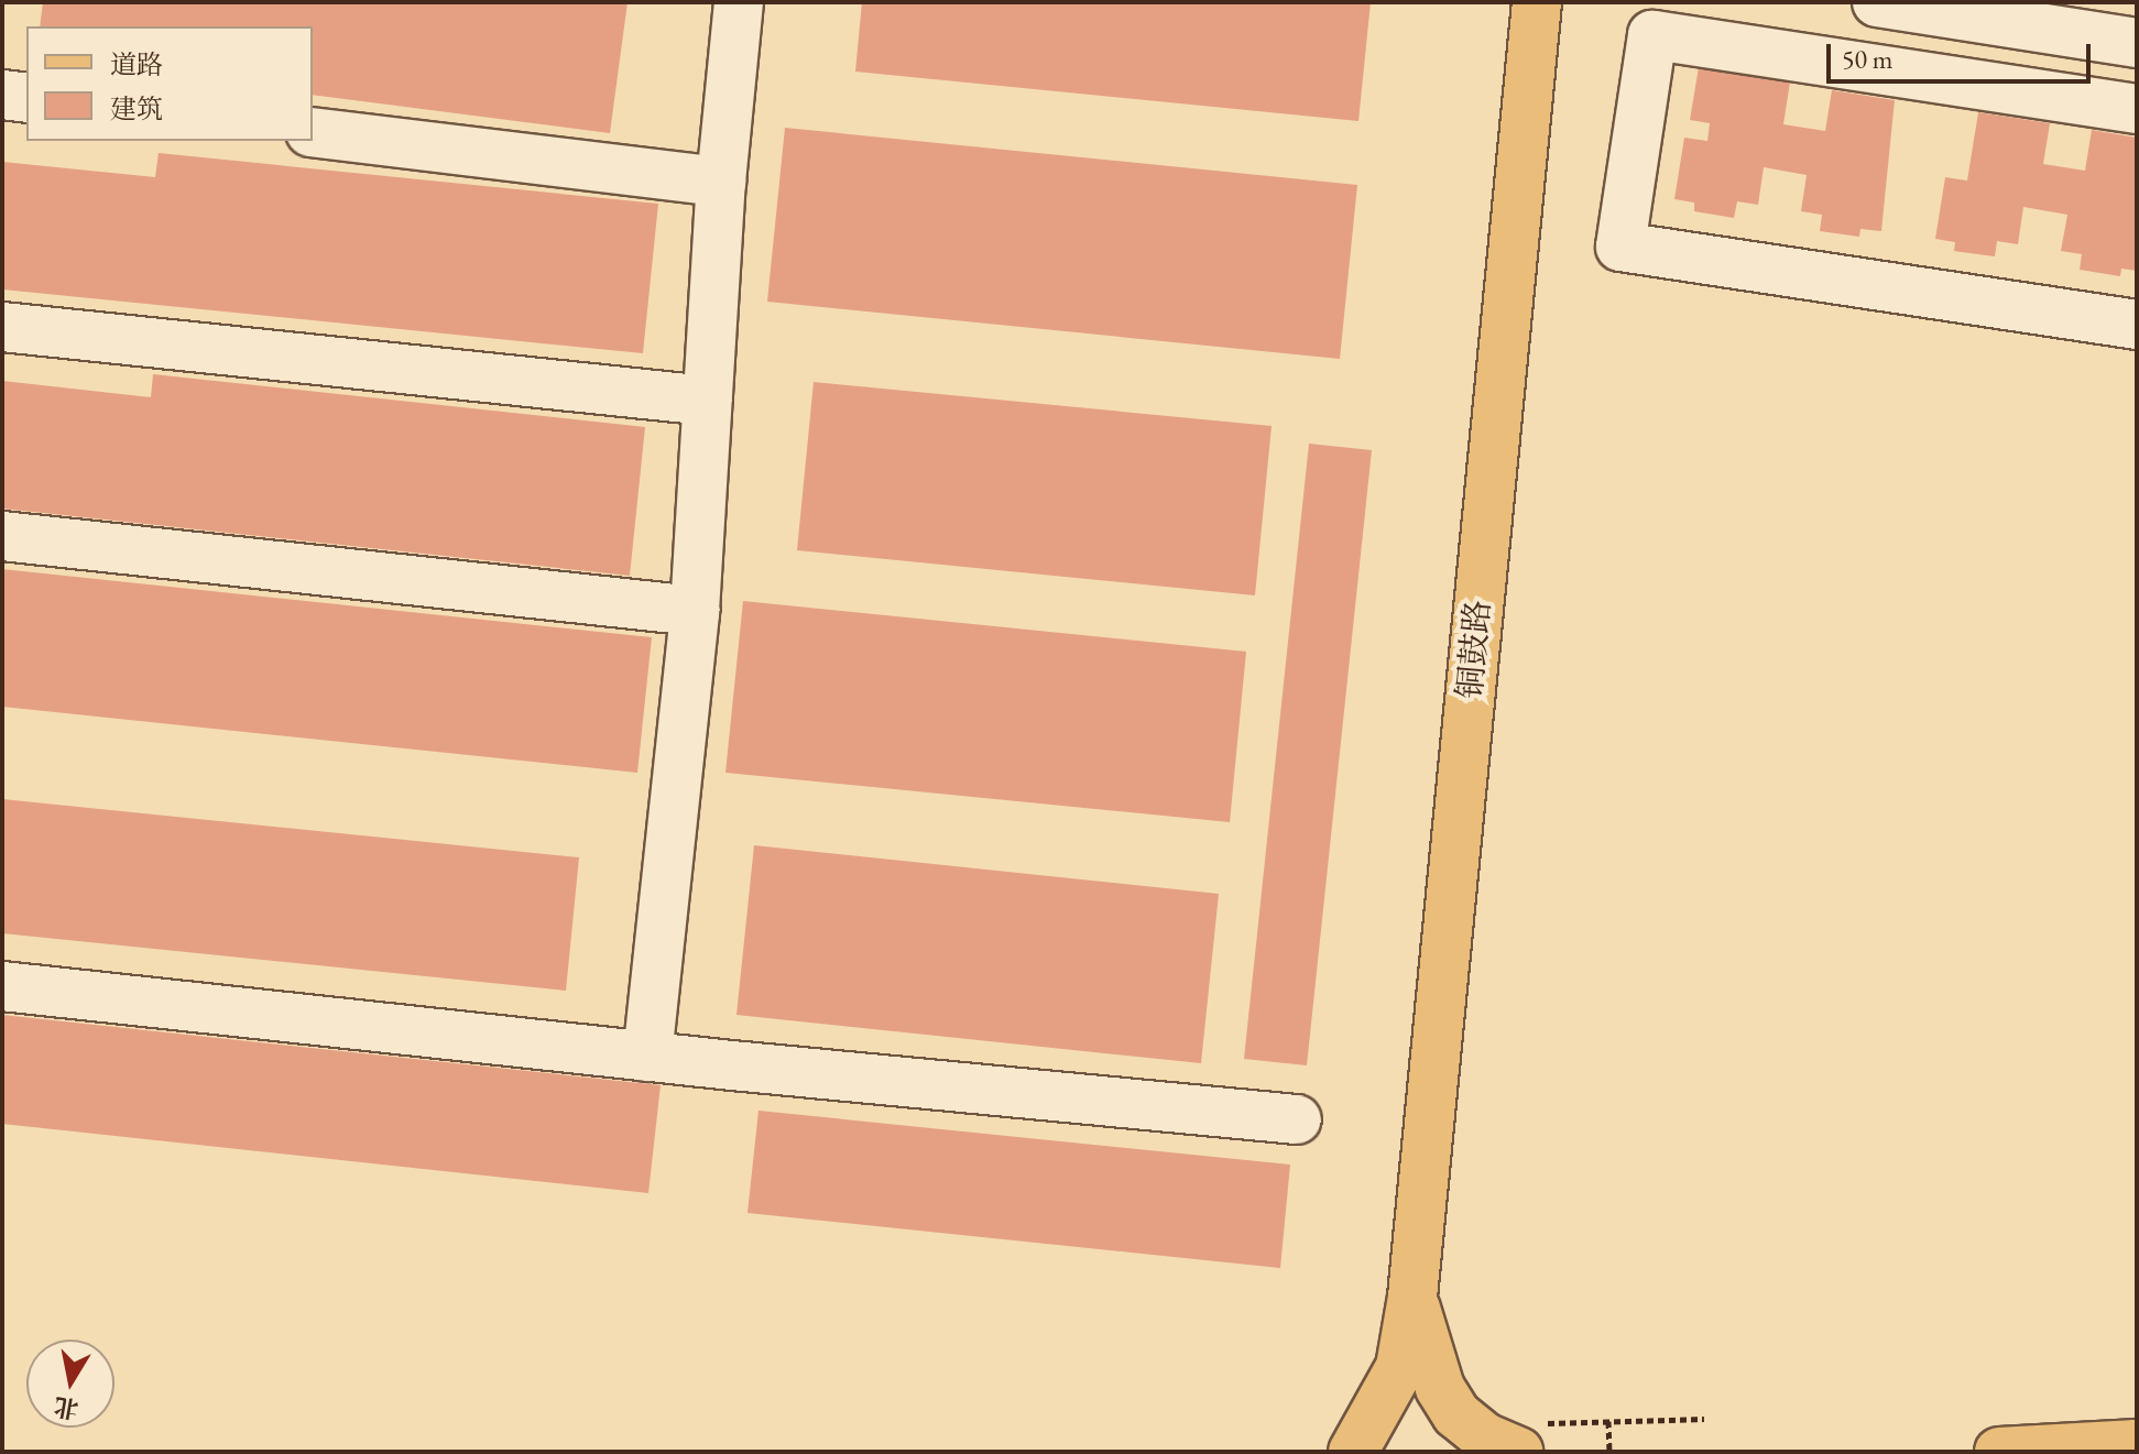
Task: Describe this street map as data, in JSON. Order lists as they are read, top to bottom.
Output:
{
  "streets": {
    "main road": ["铜鼓路"]
  },
  "legend": ["道路", "建筑"],
  "scale_bar": "50 m",
  "north": "bottom"
}
